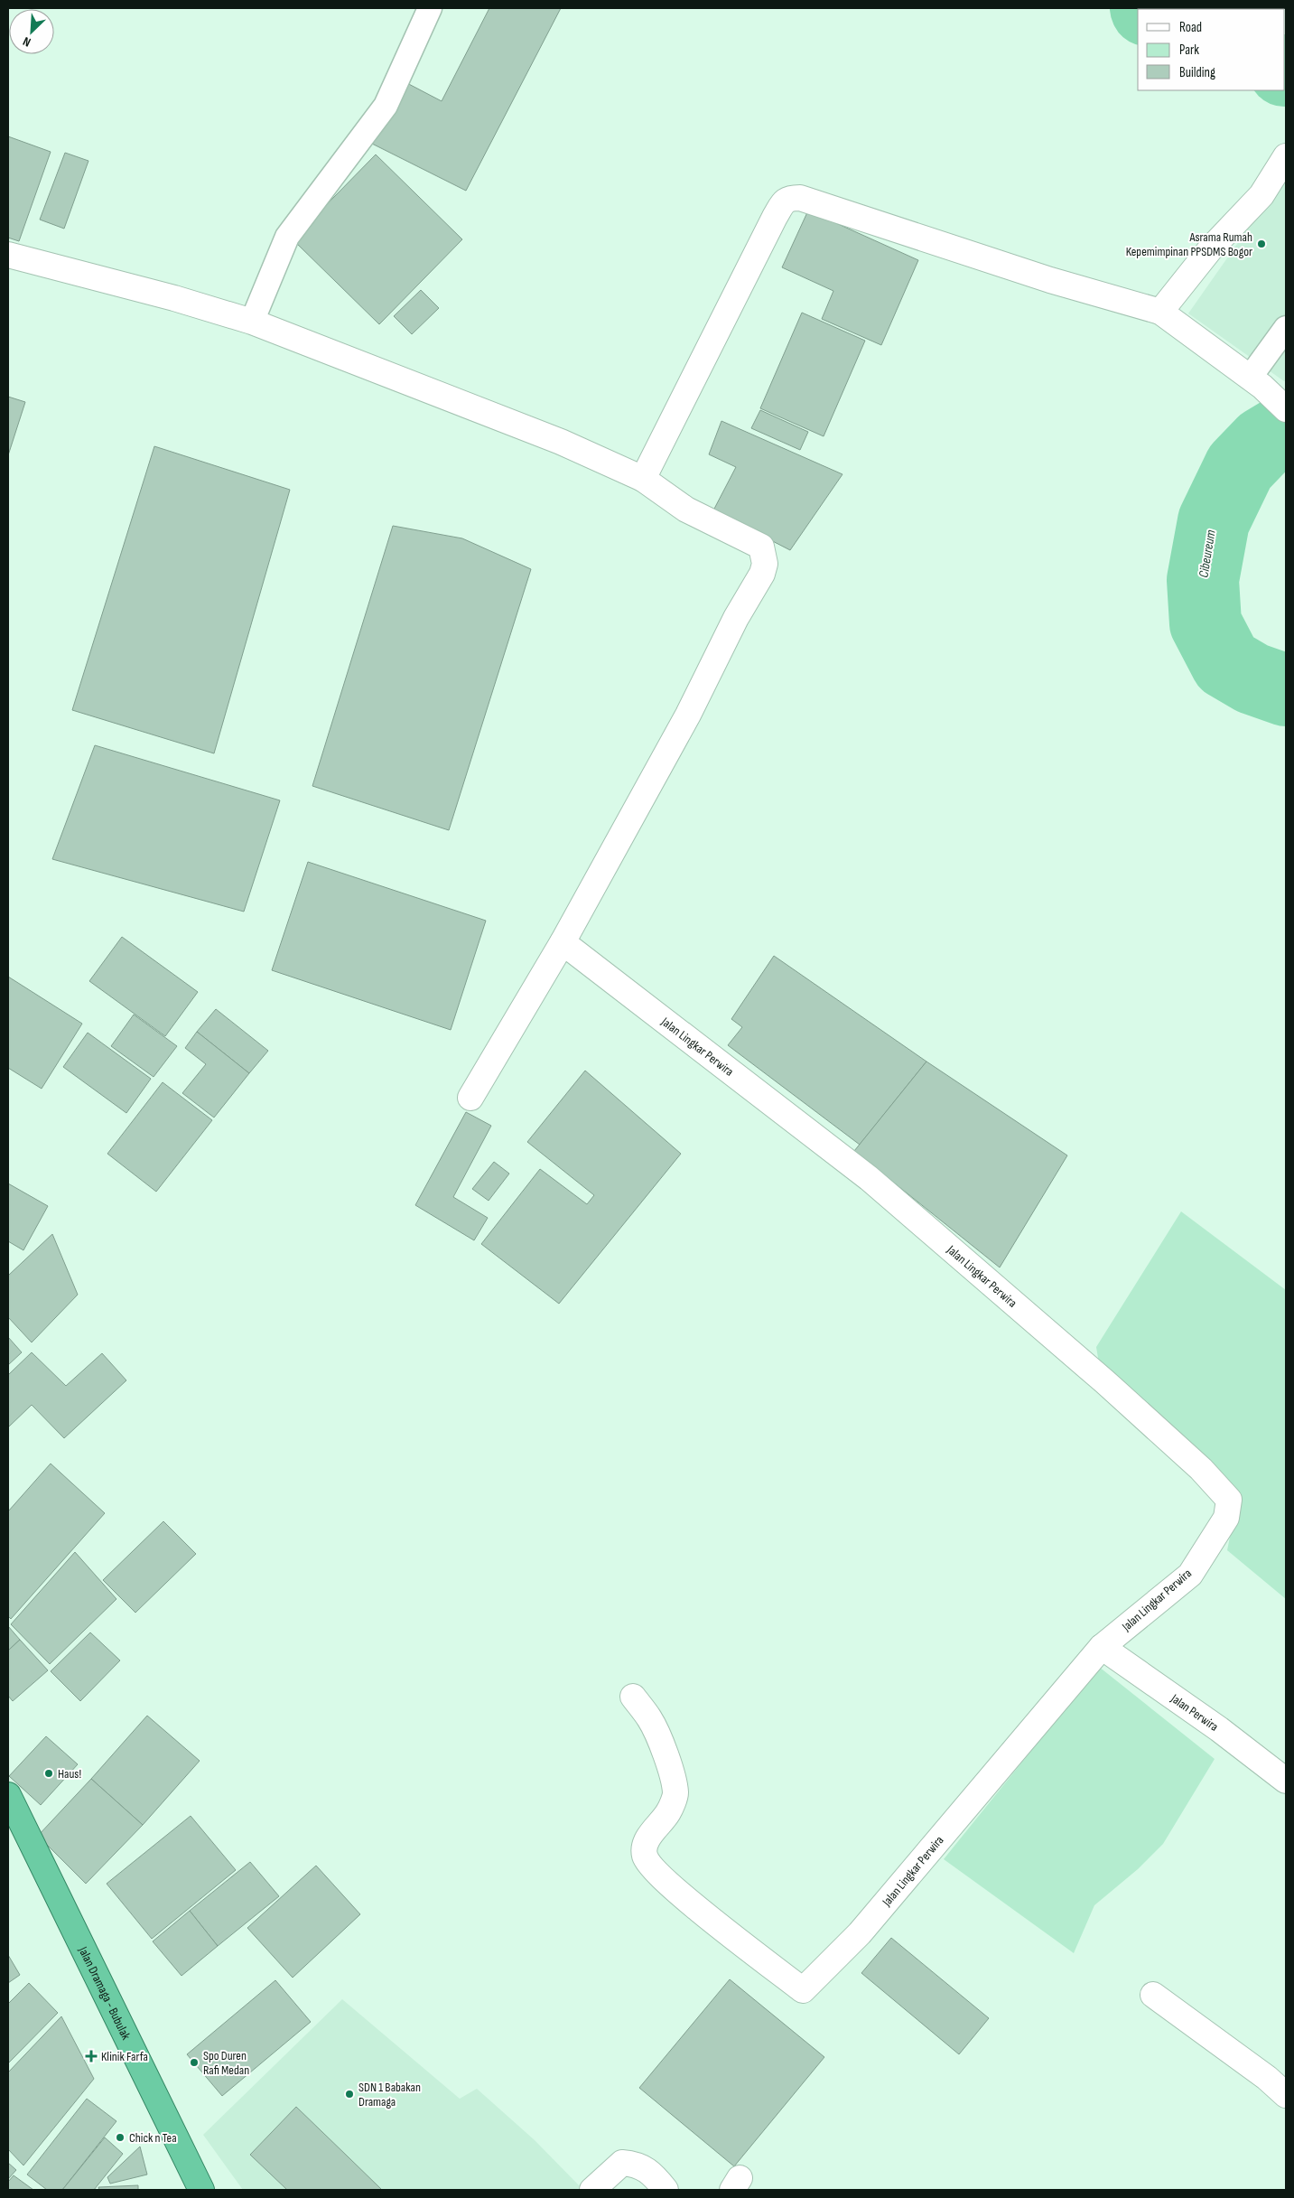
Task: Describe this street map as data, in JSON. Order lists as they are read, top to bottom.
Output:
{
  "streets": {
    "highway": ["Jalan Dramaga - Bubulak"],
    "street": ["Jalan Lingkar Perwira", "Jalan Perwira"]
  },
  "crossings": [
    ["Jalan Lingkar Perwira", "Jalan Perwira"]
  ],
  "water": ["Cibeureum"],
  "places": {
    "other": [
      "Asrama Rumah Kepemimpinan PPSDMS Bogor",
      "Haus!",
      "Spo Duren Rafi Medan",
      "SDN 1 Babakan Dramaga",
      "Chick n Tea"
    ],
    "health": ["Klinik Farfa"]
  },
  "legend": ["Road", "Park", "Building"],
  "north": "bottom left"
}
